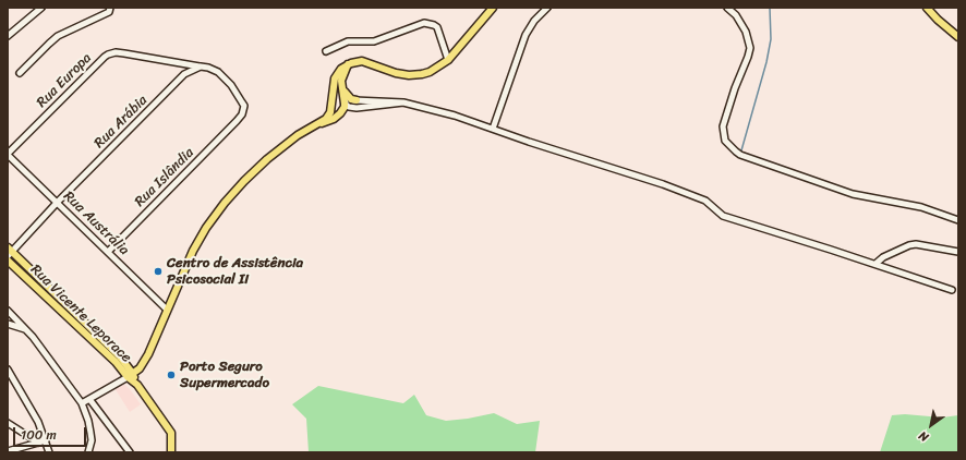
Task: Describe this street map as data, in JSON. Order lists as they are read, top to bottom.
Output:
{
  "streets": {
    "main road": ["Rua Vicente Leporace"],
    "street": [
      "Rua Europa",
      "Rua Arábia",
      "Rua Islândia",
      "Rua Austrália"
    ]
  },
  "crossings": [
    ["Rua Europa", "Rua Arábia"],
    ["Rua Europa", "Rua Islândia"],
    ["Rua Europa", "Rua Austrália"],
    ["Rua Arábia", "Rua Islândia"],
    ["Rua Arábia", "Rua Austrália"],
    ["Rua Islândia", "Rua Austrália"]
  ],
  "places": ["Centro de Assistência Psicosocial II", "Porto Seguro Supermercado"],
  "scale_bar": "100 m",
  "north": "bottom left"
}
